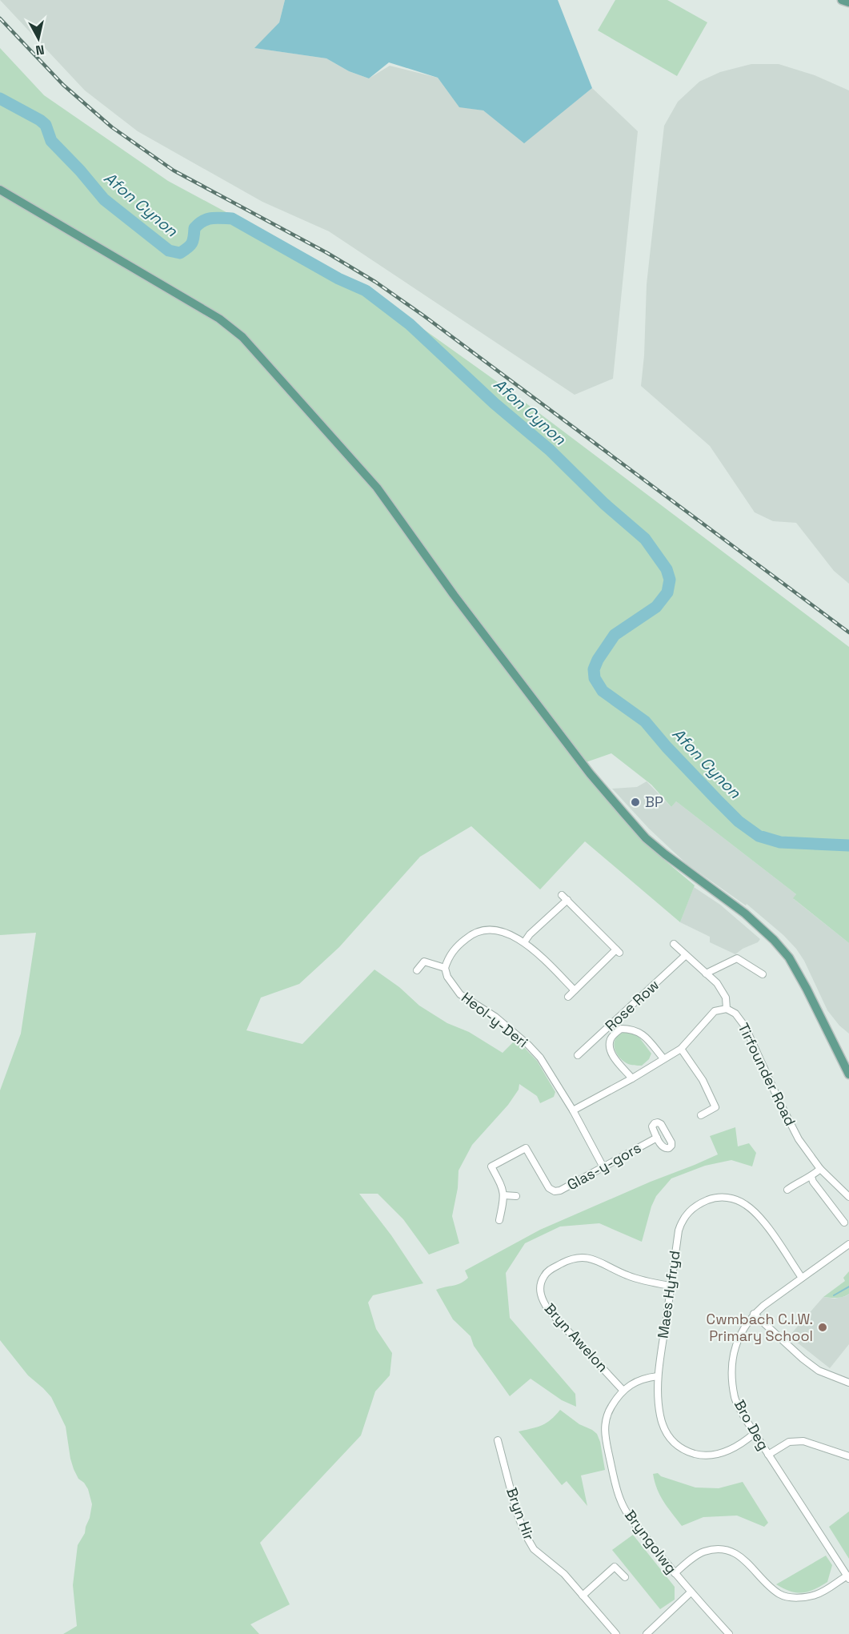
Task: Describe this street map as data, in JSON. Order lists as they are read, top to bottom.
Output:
{
  "streets": {
    "street": [
      "Rose Row",
      "Heol-y-Deri",
      "Tirfounder Road",
      "Glas-y-gors",
      "Maes Hyfryd",
      "Bryn Awelon",
      "Bro Deg",
      "Bryn Hir",
      "Bryngolwg"
    ]
  },
  "crossings": [
    ["Rose Row", "Tirfounder Road"],
    ["Heol-y-Deri", "Glas-y-gors"],
    ["Maes Hyfryd", "Bryn Awelon"],
    ["Maes Hyfryd", "Bro Deg"],
    ["Bryn Awelon", "Bryngolwg"]
  ],
  "water": ["Afon Cynon"],
  "places": ["BP", "Cwmbach C.I.W. Primary School"],
  "north": "bottom"
}
